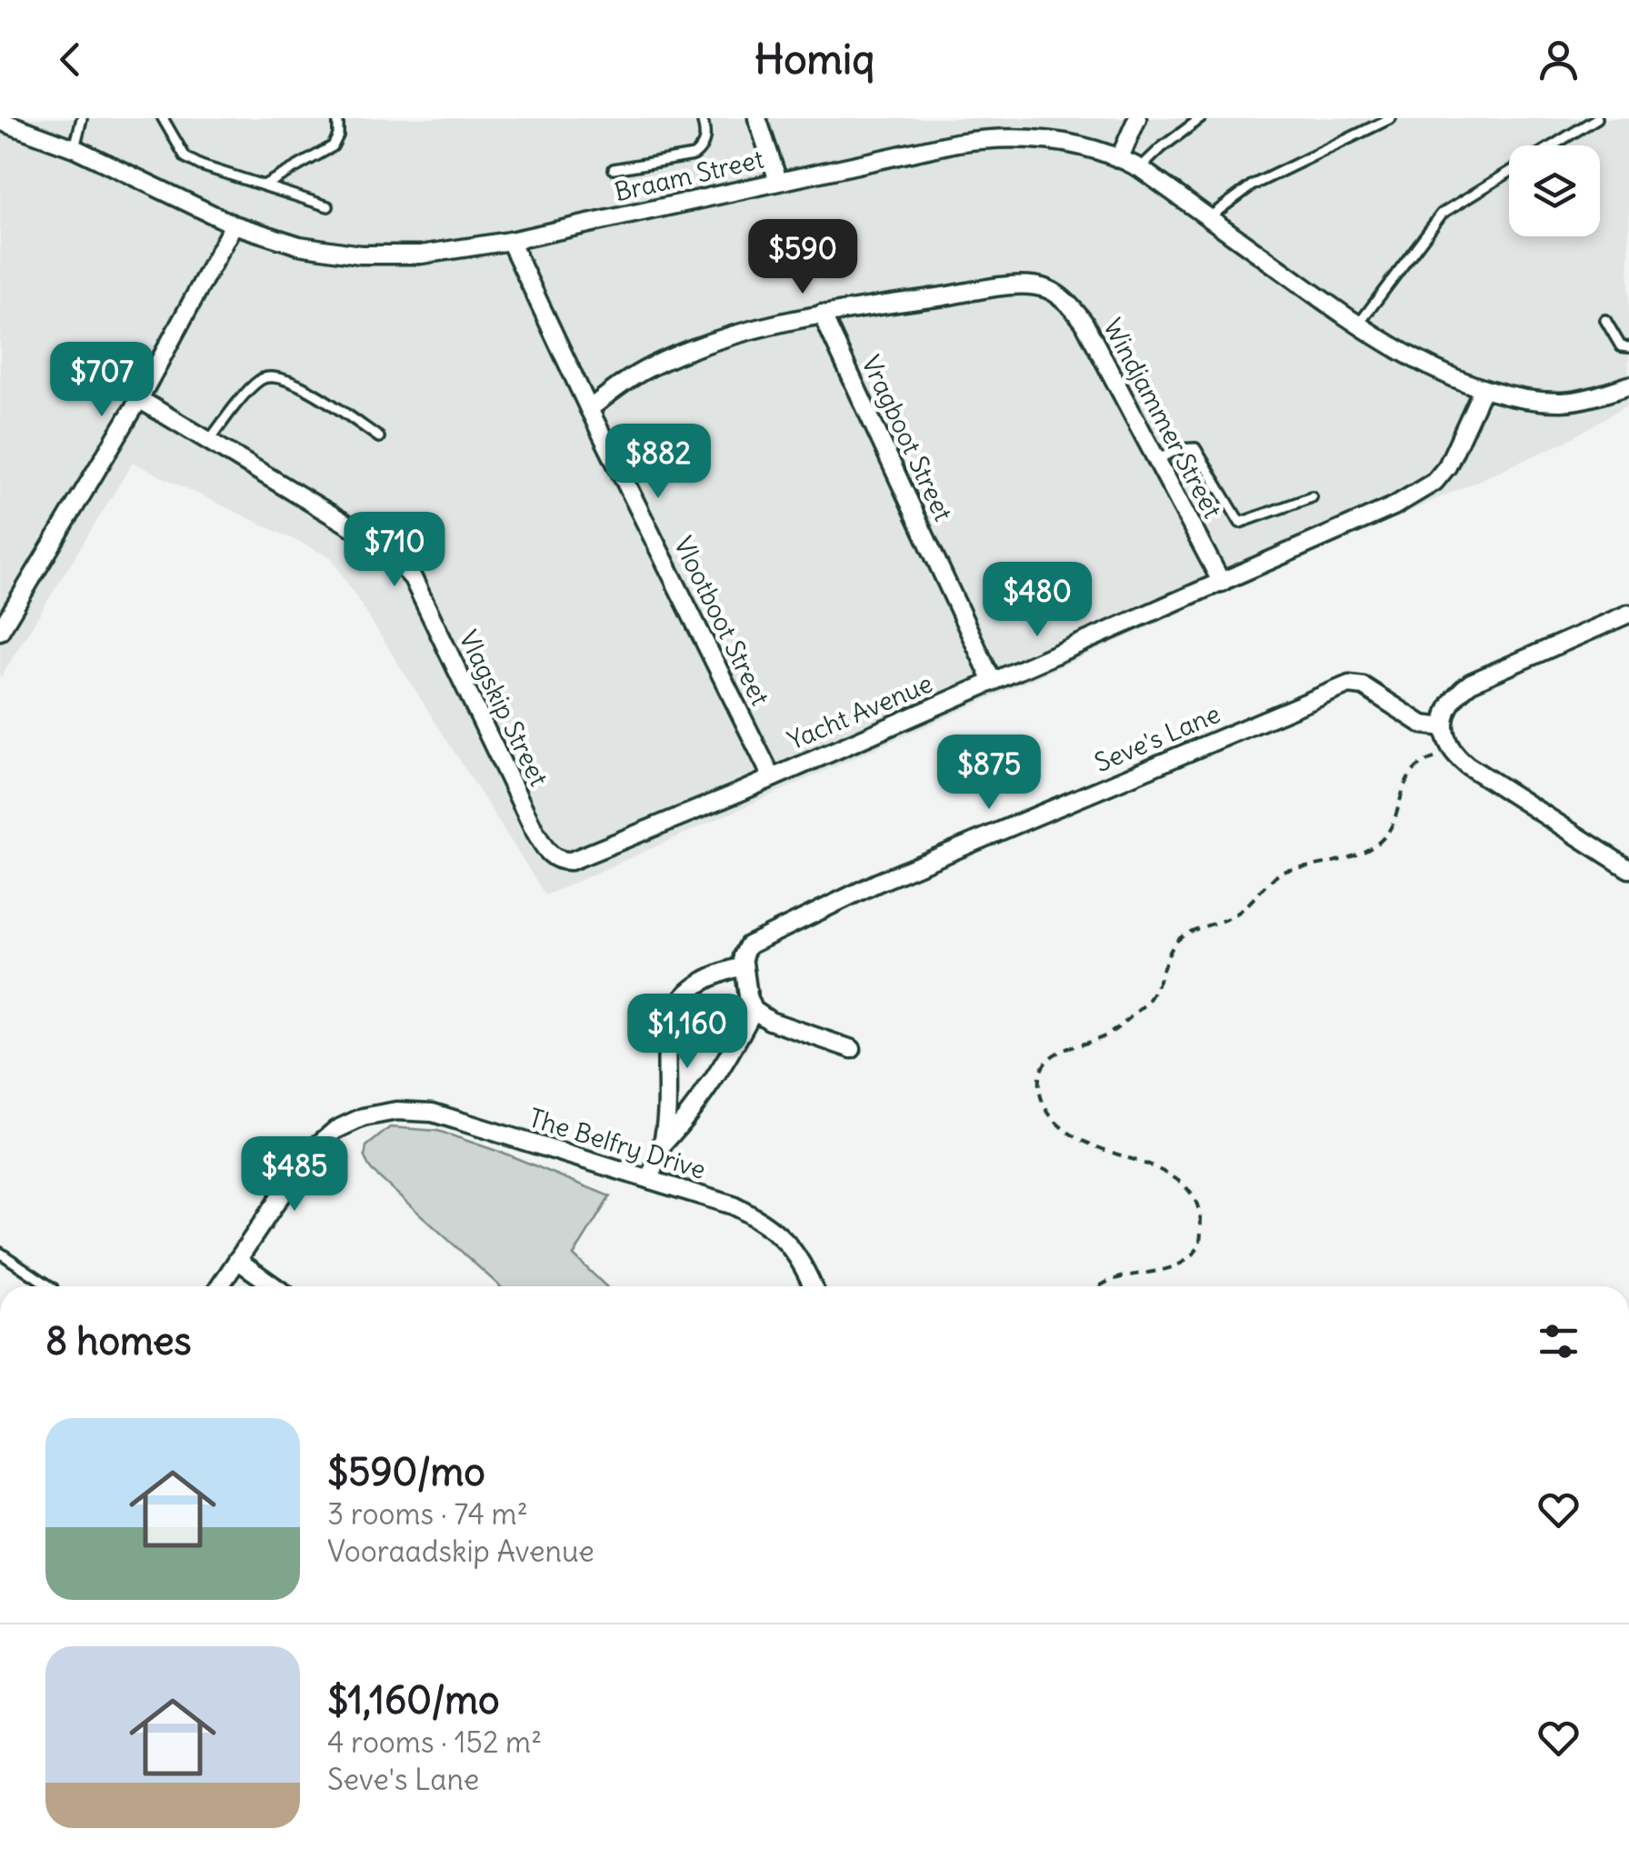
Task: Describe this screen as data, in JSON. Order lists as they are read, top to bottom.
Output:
{
  "streets": {
    "street": [
      "Braam Street",
      "Windjammer Street",
      "Vragboot Street",
      "Vlootboot Street",
      "Vlagskip Street",
      "Yacht Avenue",
      "Seve's Lane",
      "The Belfry Drive"
    ]
  },
  "crossings": [
    ["Braam Street", "Vlootboot Street"],
    ["Braam Street", "Yacht Avenue"],
    ["Windjammer Street", "Vragboot Street"],
    ["Windjammer Street", "Yacht Avenue"],
    ["Vragboot Street", "Yacht Avenue"],
    ["Vlootboot Street", "Yacht Avenue"],
    ["Vlagskip Street", "Yacht Avenue"]
  ],
  "page": {
    "header": "Homiq",
    "price": [
      "$590",
      "$707",
      "$882",
      "$710",
      "$480",
      "$875",
      "$1,160",
      "$485"
    ],
    "heading": "8 homes",
    "list": [
      {
        "name": "$590/mo",
        "note": "3 rooms · 74 m² · Vooraadskip Avenue"
      },
      {
        "name": "$1,160/mo",
        "note": "4 rooms · 152 m² · Seve's Lane"
      }
    ]
  }
}
